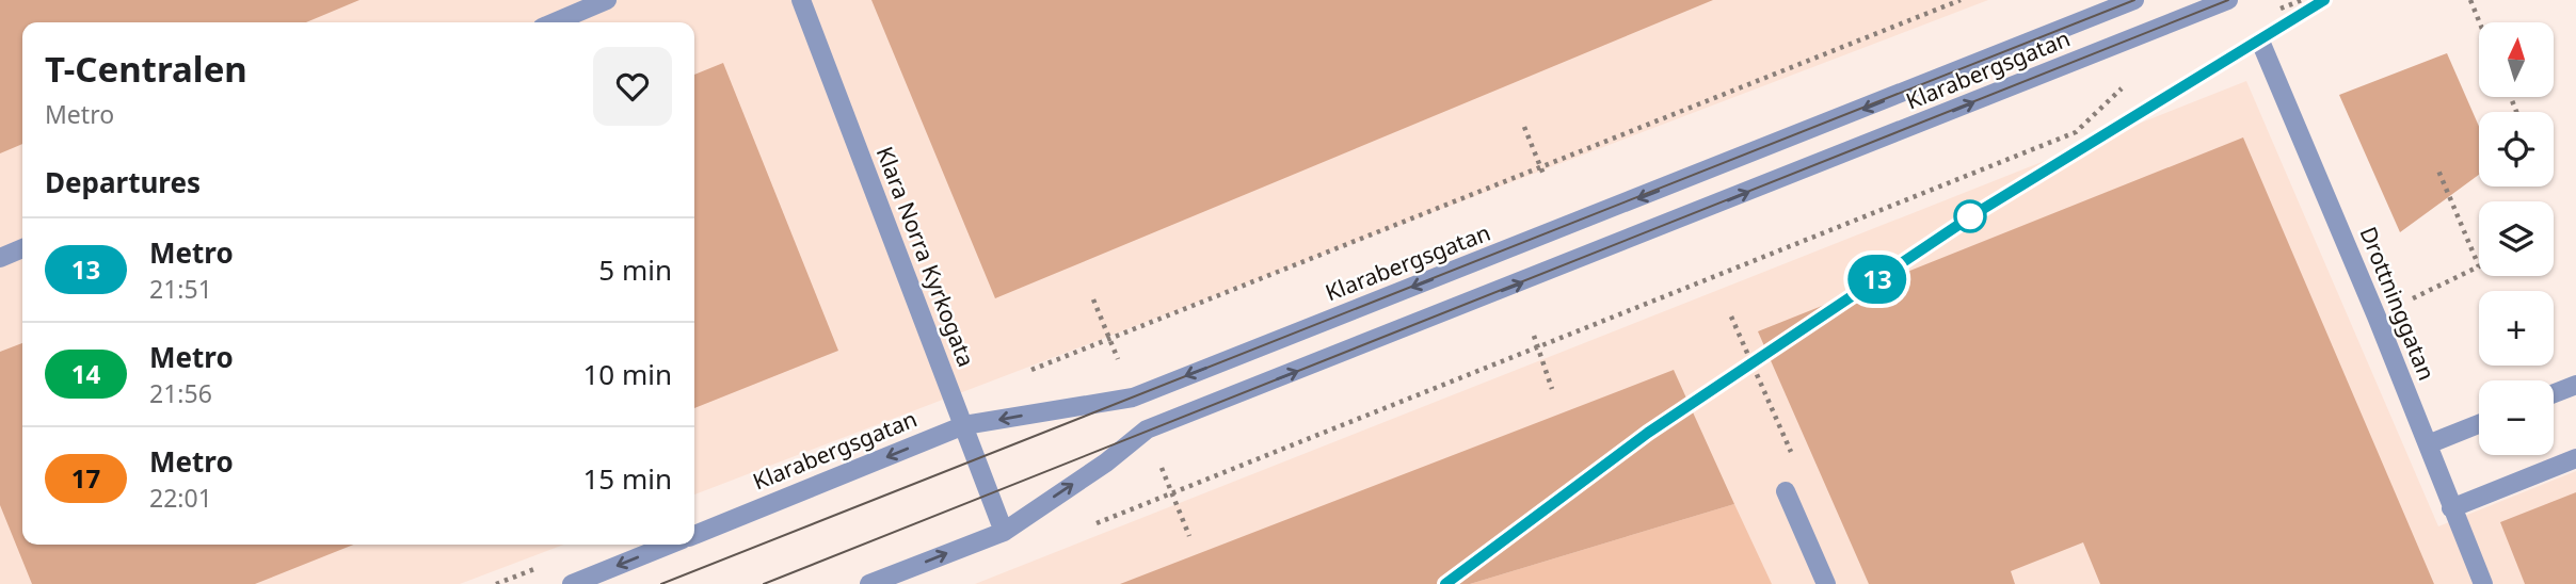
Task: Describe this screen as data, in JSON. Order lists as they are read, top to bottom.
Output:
{
  "streets": {
    "street": ["Klarabergsgatan", "Klara Norra Kyrkogata", "Drottninggatan"]
  },
  "crossings": [
    ["Klarabergsgatan", "Klara Norra Kyrkogata"]
  ],
  "lines": ["metro line 13"],
  "north": "top",
  "page": {
    "on_map": "13",
    "map_buttons": ["+", "−"],
    "heading": [
      ["T-Centralen", "Metro"],
      "Departures"
    ],
    "list": [
      {
        "mark": "13",
        "name": "Metro",
        "note": "21:51",
        "value": "5 min"
      },
      {
        "mark": "14",
        "name": "Metro",
        "note": "21:56",
        "value": "10 min"
      },
      {
        "mark": "17",
        "name": "Metro",
        "note": "22:01",
        "value": "15 min"
      }
    ]
  }
}
